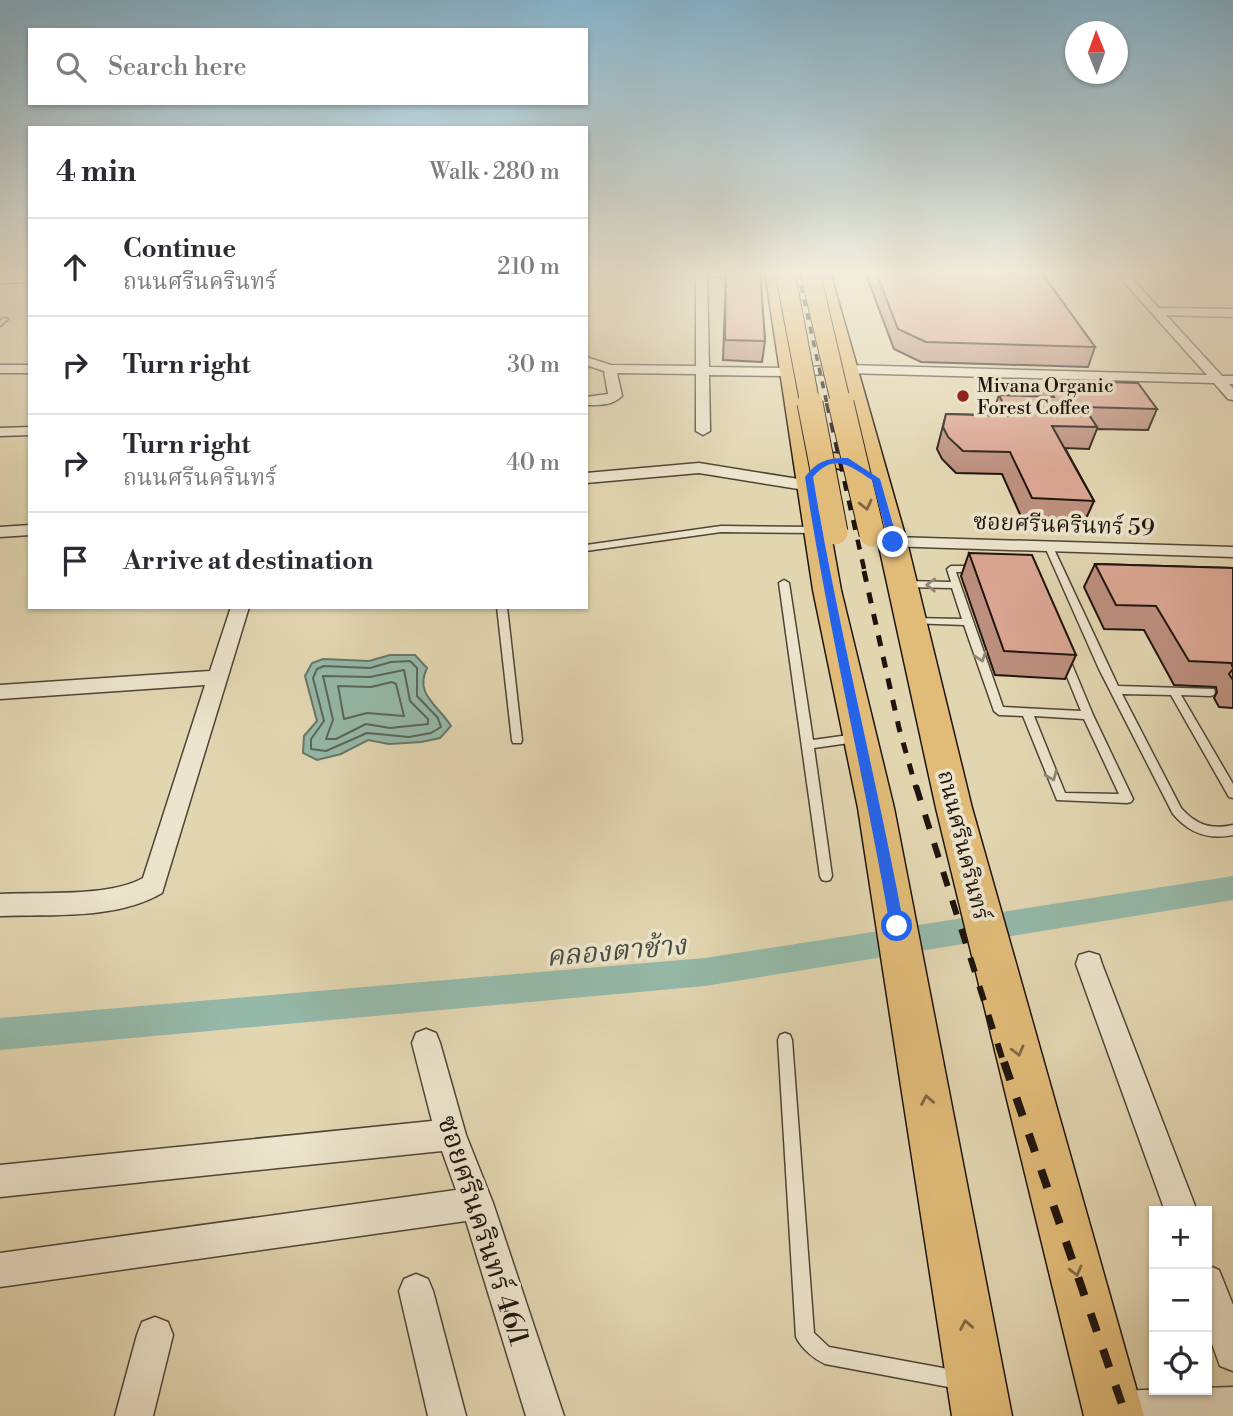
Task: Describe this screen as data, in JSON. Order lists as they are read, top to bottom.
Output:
{
  "streets": {
    "main road": ["ถนนศรีนครินทร์"],
    "street": ["ซอยศรีนครินทร์ 59", "ซอยศรีนครินทร์ 46/1"]
  },
  "crossings": [
    ["ซอยศรีนครินทร์ 59", "ถนนศรีนครินทร์"]
  ],
  "water": ["คลองตาช้าง"],
  "places": ["Mivana Organic Forest Coffee"],
  "north": "top",
  "page": {
    "search": "Search here",
    "heading": ["4 min", "Walk · 280 m"],
    "list": [
      ["Continue", "ถนนศรีนครินทร์", "210 m"],
      ["Turn right", "30 m"],
      ["Turn right", "ถนนศรีนครินทร์", "40 m"],
      "Arrive at destination"
    ],
    "map_buttons": ["+", "−"]
  }
}
